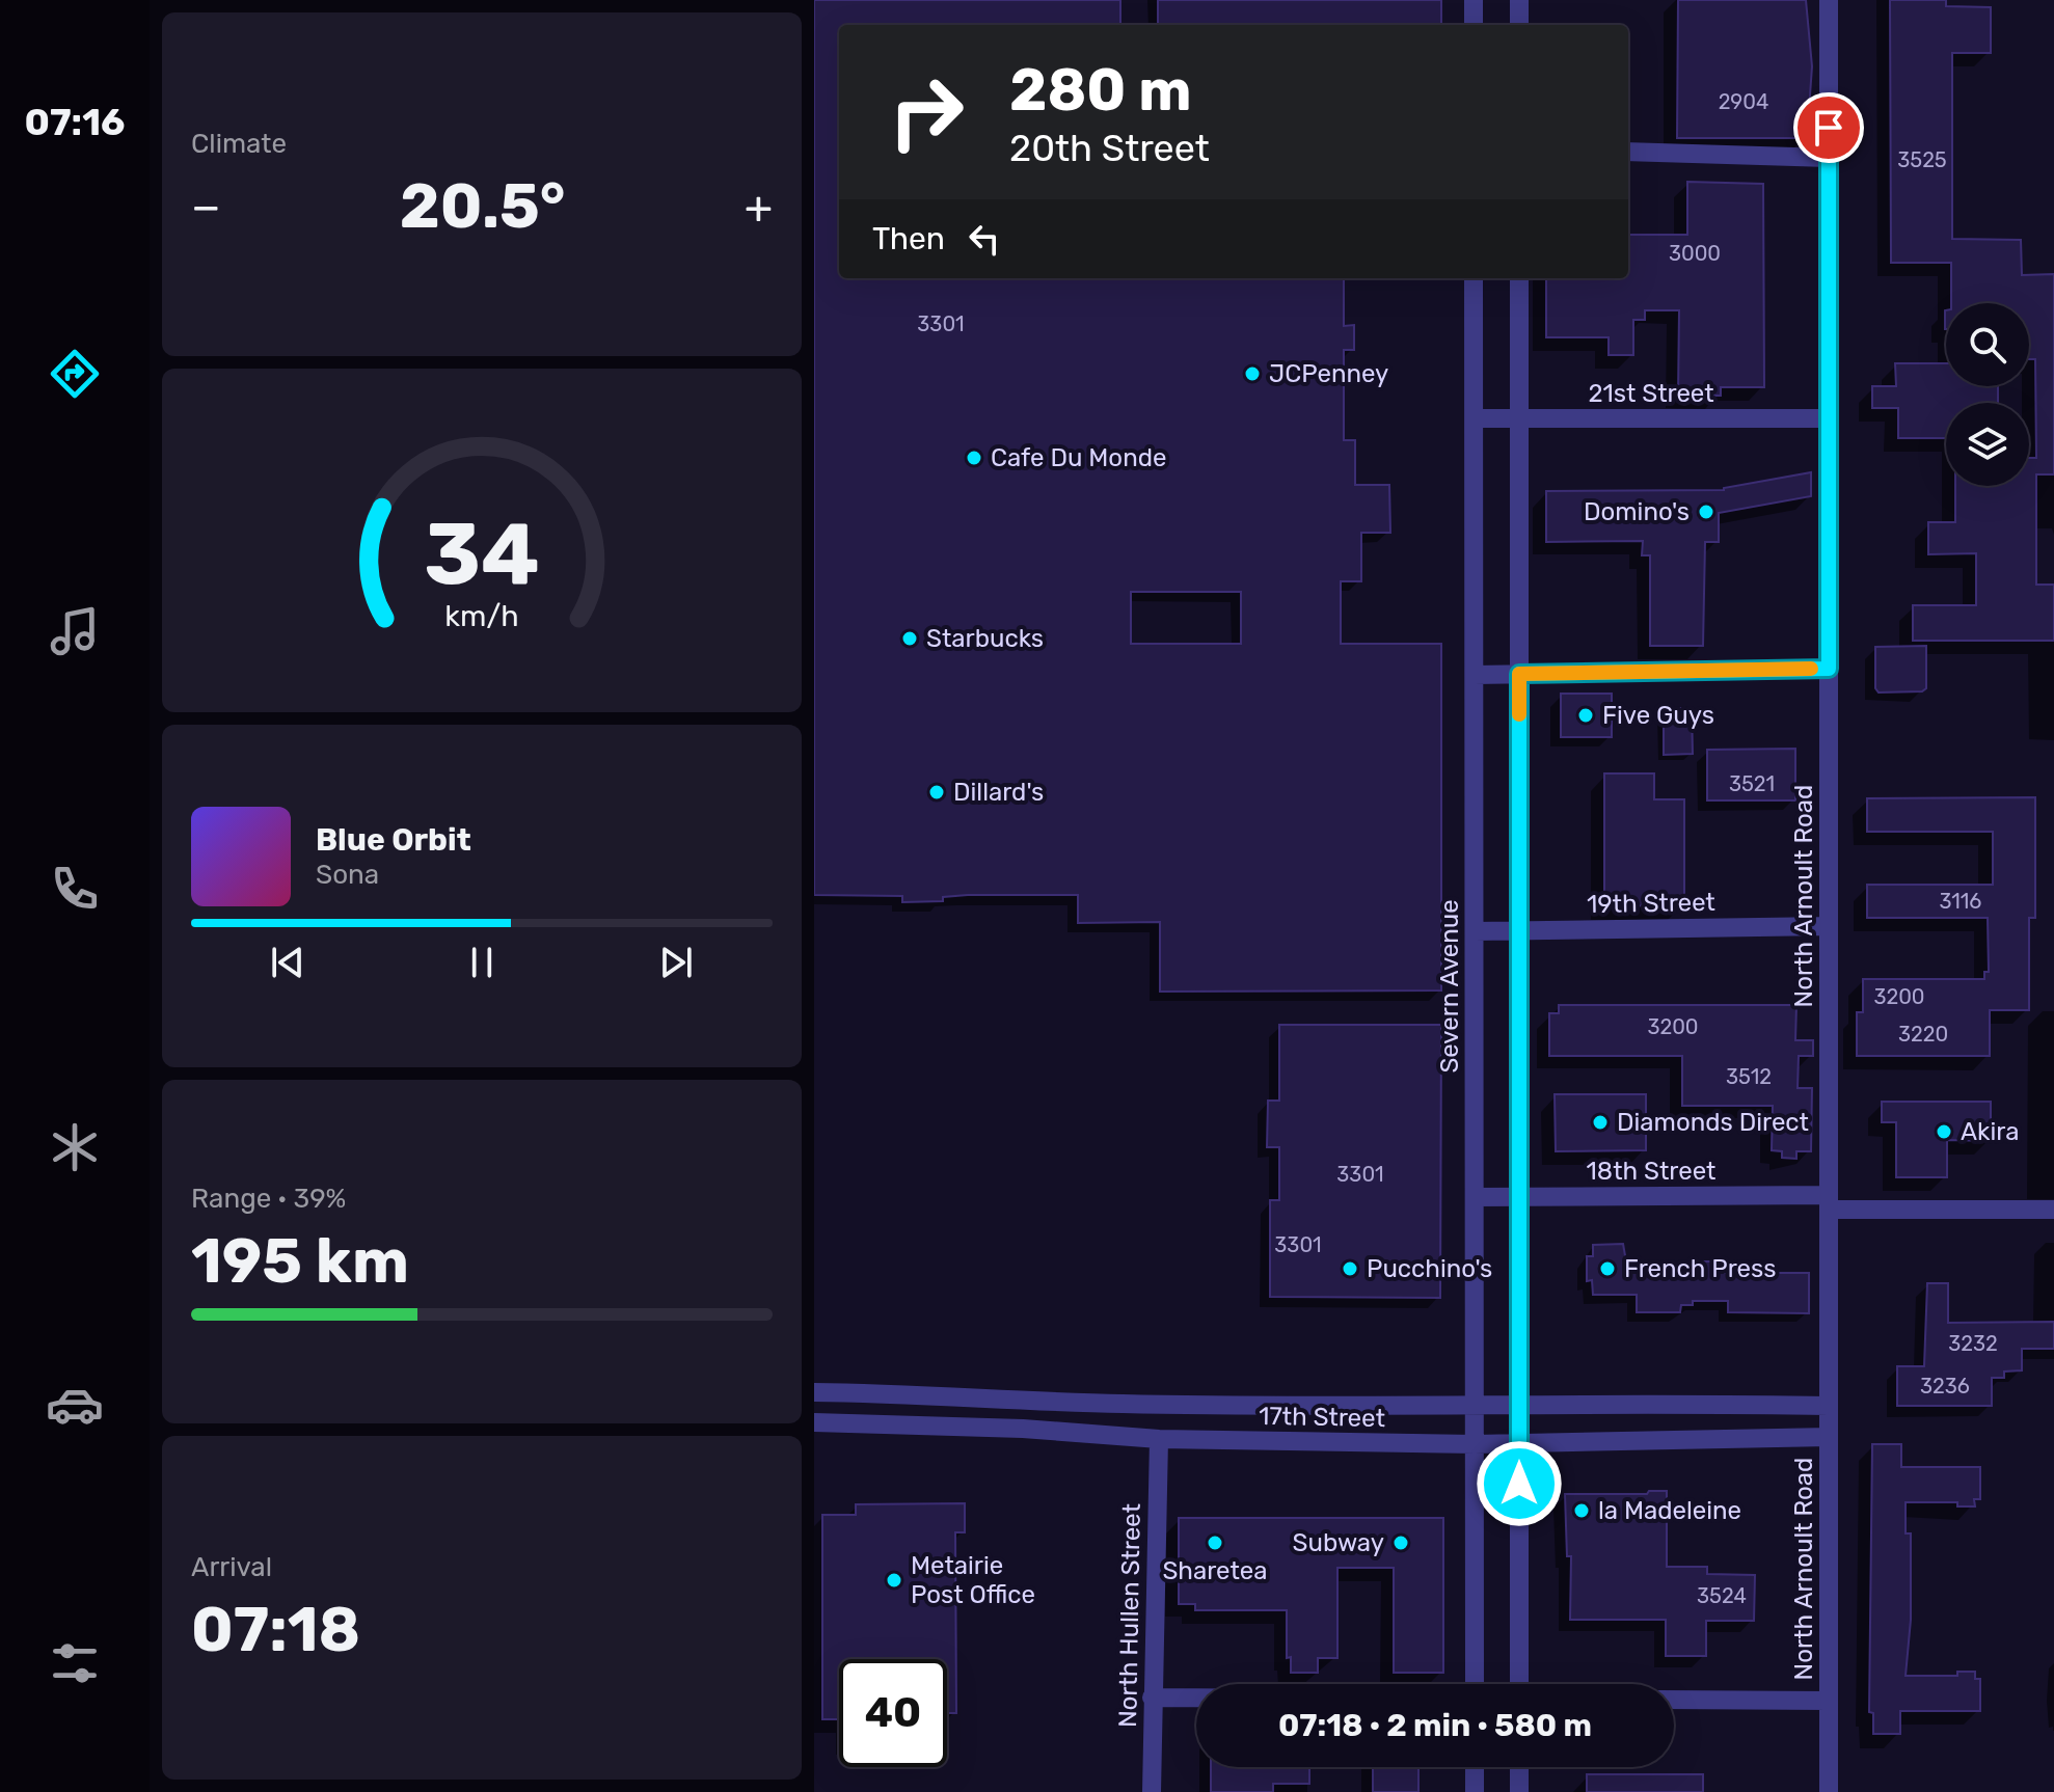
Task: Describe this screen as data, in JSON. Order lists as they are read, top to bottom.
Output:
{
  "streets": {
    "street": [
      "21st Street",
      "North Arnoult Road",
      "19th Street",
      "Severn Avenue",
      "18th Street",
      "17th Street",
      "North Hullen Street"
    ]
  },
  "crossings": [
    ["21st Street", "North Arnoult Road"],
    ["21st Street", "Severn Avenue"],
    ["North Arnoult Road", "19th Street"],
    ["North Arnoult Road", "18th Street"],
    ["North Arnoult Road", "17th Street"],
    ["19th Street", "Severn Avenue"],
    ["Severn Avenue", "18th Street"],
    ["Severn Avenue", "17th Street"],
    ["17th Street", "North Hullen Street"]
  ],
  "places": [
    "JCPenney",
    "Cafe Du Monde",
    "Domino's",
    "Starbucks",
    "Five Guys",
    "Dillard's",
    "Diamonds Direct",
    "Akira",
    "Pucchino's",
    "French Press",
    "la Madeleine",
    "Sharetea",
    "Subway",
    "Metairie Post Office"
  ],
  "house_numbers": [
    "2904",
    "3525",
    "3000",
    "3301",
    "3521",
    "3116",
    "3200",
    "3200",
    "3220",
    "3512",
    "3301",
    "3301",
    "3232",
    "3236",
    "3524"
  ],
  "page": {
    "tabs": "07:16",
    "tile": [
      "Climate",
      ["Range · 39%", "195 km"],
      ["Arrival", "07:18"]
    ],
    "turn": ["280 m", "20th Street"],
    "heat": ["−", "20.5°", "+"],
    "then": "Then",
    "song": ["Blue Orbit", "Sona"],
    "limit": "40",
    "trip": "07:18 · 2 min · 580 m",
    "gauge": ["34", "km/h"]
  }
}
